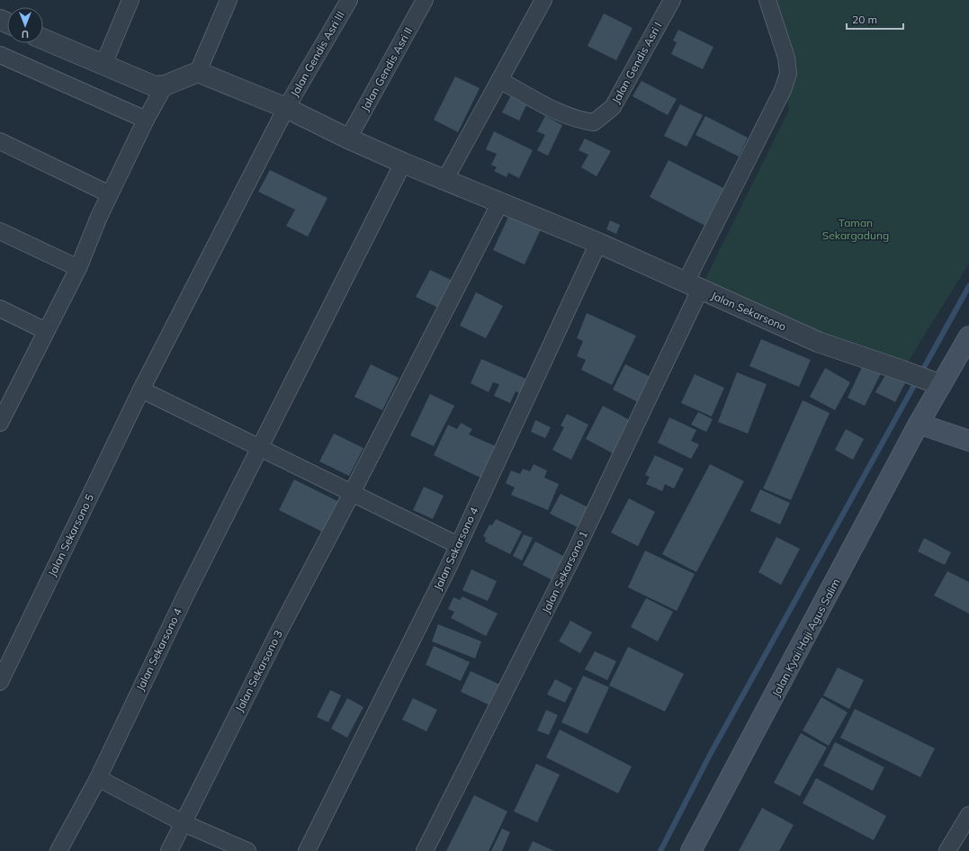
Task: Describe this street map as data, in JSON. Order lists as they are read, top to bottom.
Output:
{
  "streets": {
    "main road": ["Jalan Kyai Haji Agus Salim"],
    "street": [
      "Jalan Gendis Asri III",
      "Jalan Gendis Asri I",
      "Jalan Gendis Asri II",
      "Jalan Sekarsono",
      "Jalan Sekarsono 5",
      "Jalan Sekarsono 4",
      "Jalan Sekarsono 1",
      "Jalan Sekarsono 3"
    ]
  },
  "crossings": [
    ["Jalan Gendis Asri III", "Jalan Sekarsono"],
    ["Jalan Gendis Asri III", "Jalan Sekarsono 5"],
    ["Jalan Gendis Asri II", "Jalan Sekarsono"],
    ["Jalan Sekarsono", "Jalan Sekarsono 4"],
    ["Jalan Sekarsono", "Jalan Sekarsono 1"],
    ["Jalan Sekarsono", "Jalan Kyai Haji Agus Salim"],
    ["Jalan Sekarsono", "Jalan Sekarsono 3"]
  ],
  "parks": ["Taman Sekargadung"],
  "scale_bar": "20 m",
  "north": "bottom"
}
